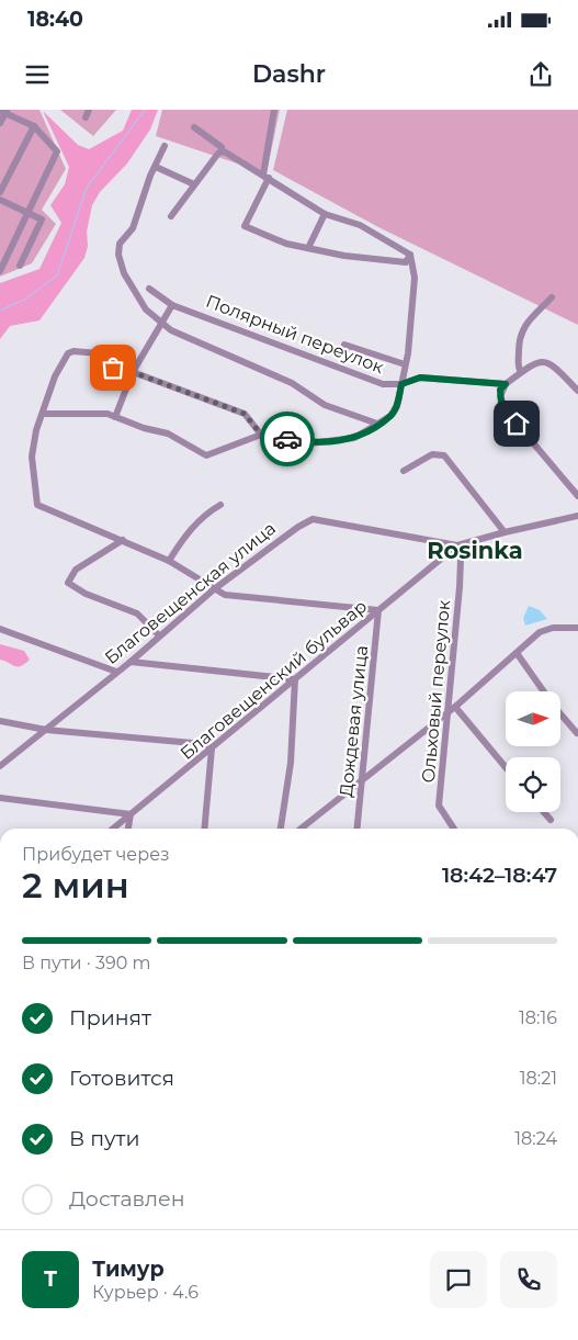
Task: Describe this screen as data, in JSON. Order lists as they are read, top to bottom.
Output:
{
  "streets": {
    "street": [
      "Полярный переулок",
      "Благовещенская улица",
      "Благовещенский бульвар",
      "Ольховый переулок",
      "Дождевая улица"
    ]
  },
  "crossings": [
    ["Благовещенская улица", "Благовещенский бульвар"],
    ["Благовещенская улица", "Ольховый переулок"],
    ["Благовещенский бульвар", "Ольховый переулок"],
    ["Благовещенский бульвар", "Дождевая улица"]
  ],
  "districts": ["Rosinka"],
  "north": "right",
  "page": {
    "status": "18:40",
    "header": "Dashr",
    "heading": ["2 мин", "Прибудет через", "18:42–18:47"],
    "panel": ["Тимур", "Курьер · 4.6"],
    "bar": "В пути · 390 m",
    "list": [
      ["Принят", "18:16"],
      ["Готовится", "18:21"],
      ["В пути", "18:24"],
      "Доставлен"
    ],
    "round": "Т"
  }
}
